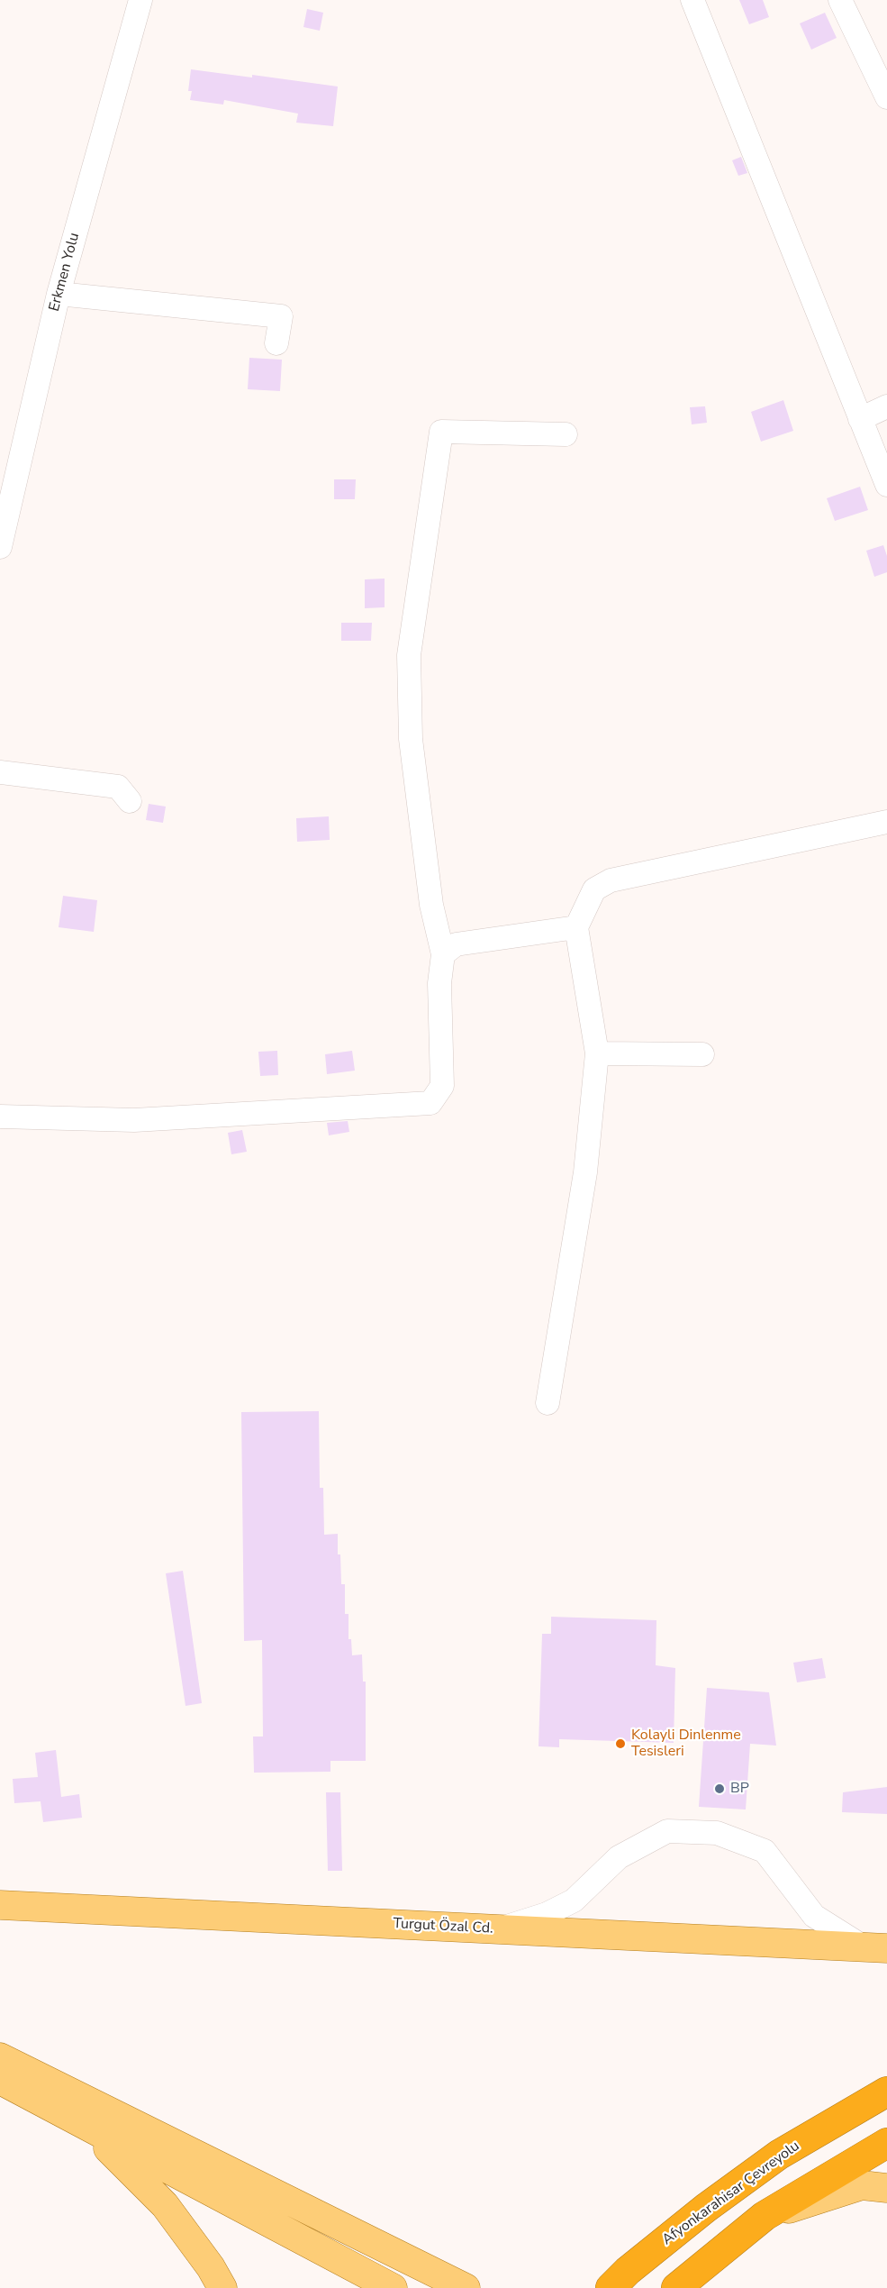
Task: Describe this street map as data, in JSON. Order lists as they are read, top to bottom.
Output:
{
  "streets": {
    "highway": ["Afyonkarahisar Çevreyolu"],
    "main road": ["Turgut Özal Cd."],
    "street": ["Erkmen Yolu"]
  },
  "places": ["Kolayli Dinlenme Tesisleri", "BP"]
}
